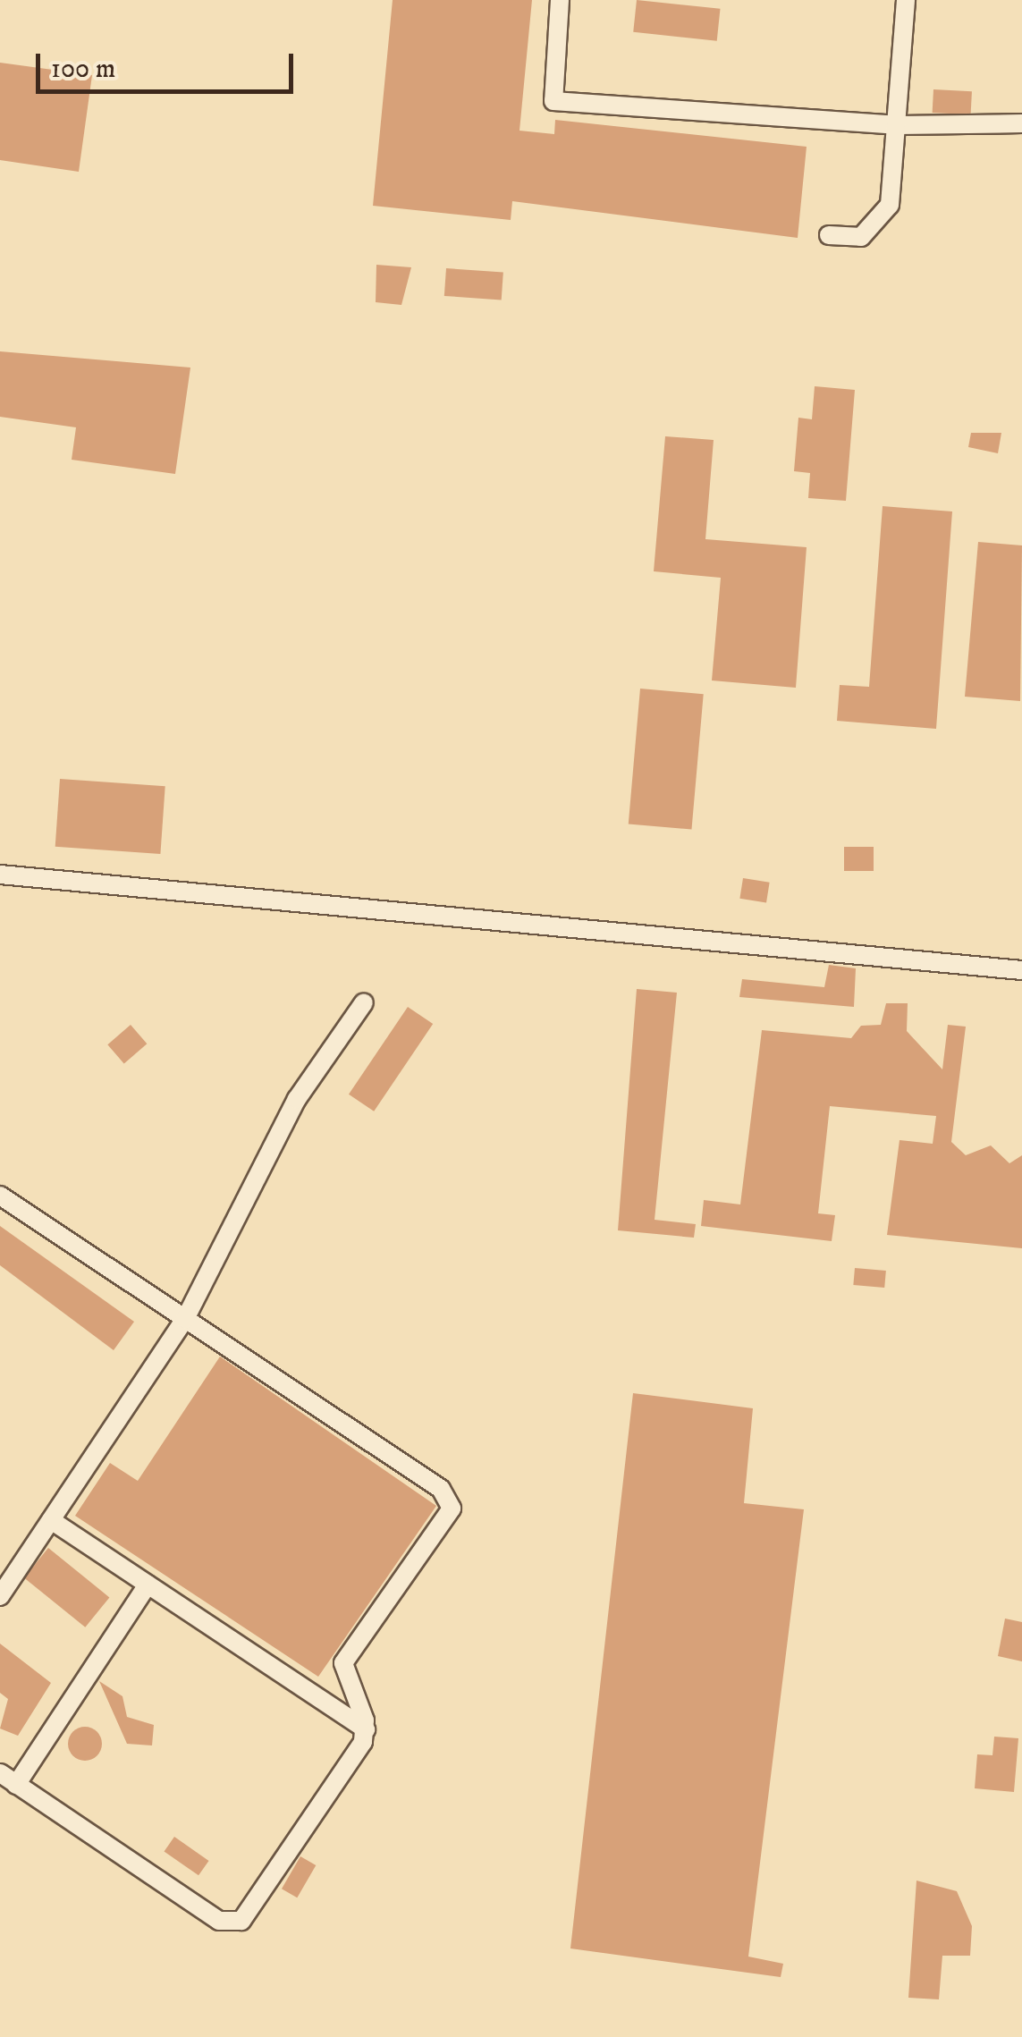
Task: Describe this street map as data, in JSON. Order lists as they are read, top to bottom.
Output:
{
  "scale_bar": "100 m"
}
